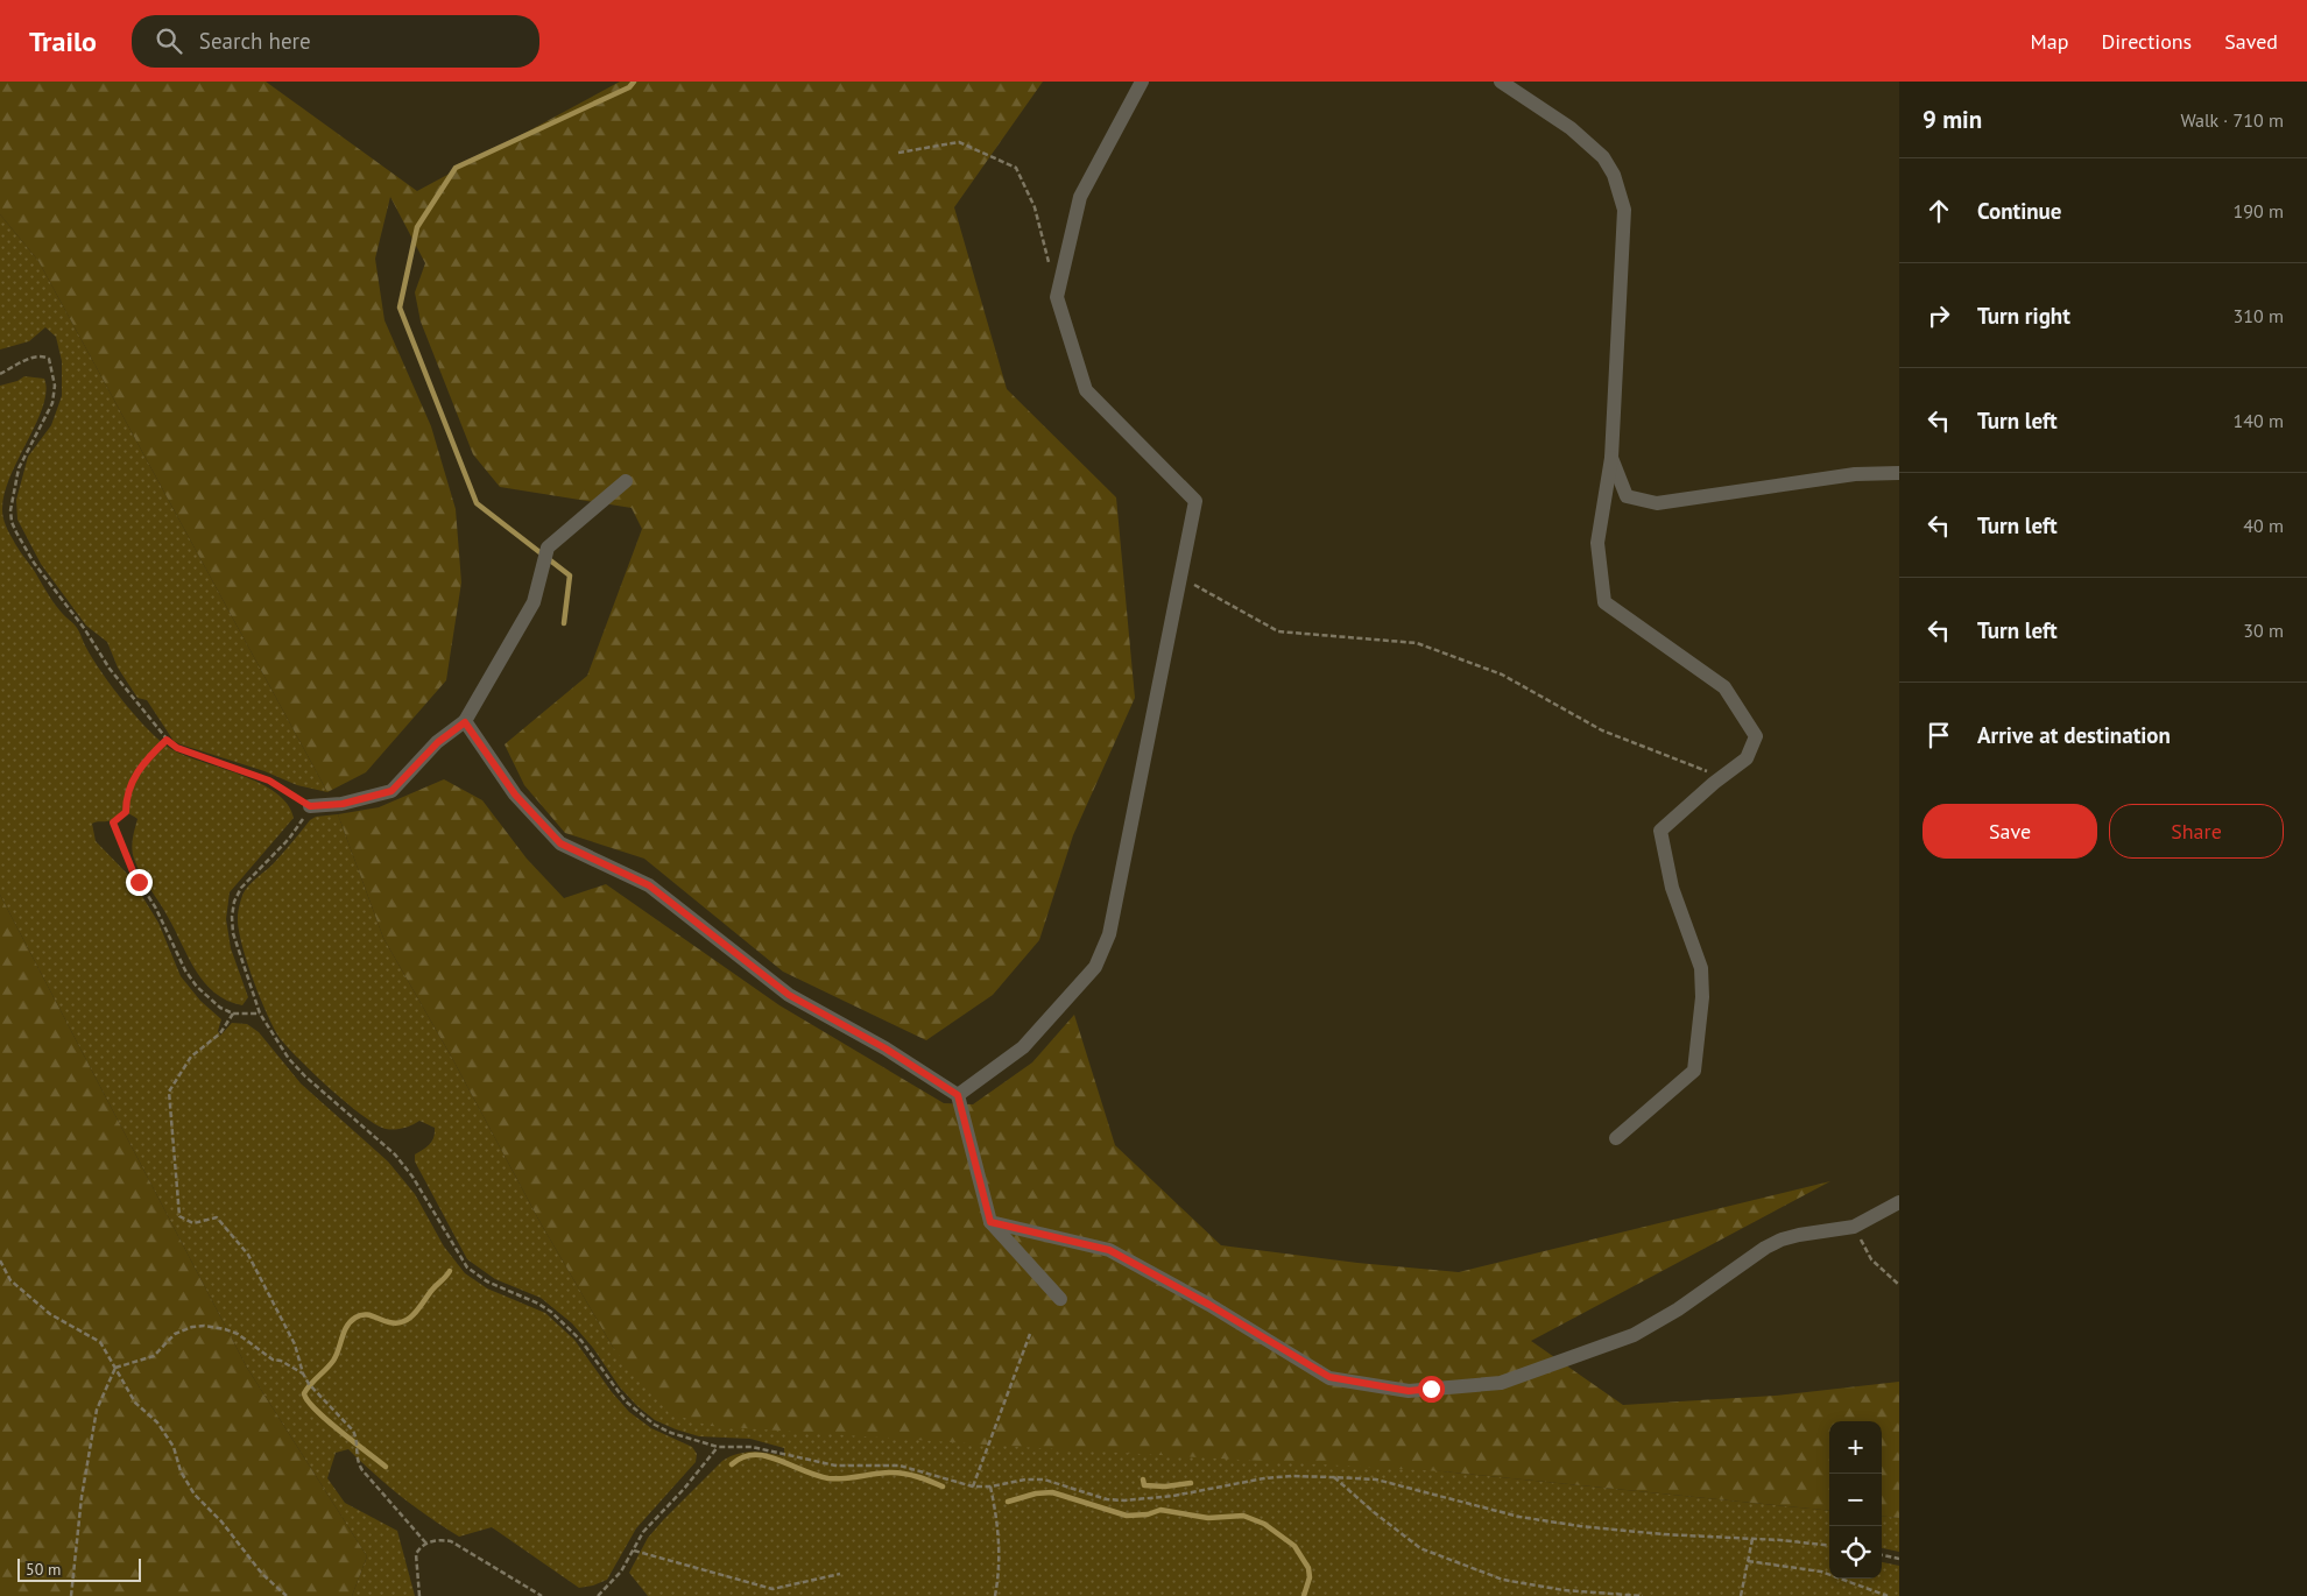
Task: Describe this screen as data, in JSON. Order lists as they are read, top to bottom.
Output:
{
  "scale_bar": "50 m",
  "page": {
    "header": "Trailo",
    "search": "Search here",
    "nav": ["Map", "Directions", "Saved"],
    "heading": ["9 min", "Walk · 710 m"],
    "list": [
      ["Continue", "190 m"],
      ["Turn right", "310 m"],
      ["Turn left", "140 m"],
      ["Turn left", "40 m"],
      ["Turn left", "30 m"],
      "Arrive at destination"
    ],
    "buttons": ["Save", "Share"],
    "map_buttons": ["+", "−"],
    "scale": "50 m"
  }
}
